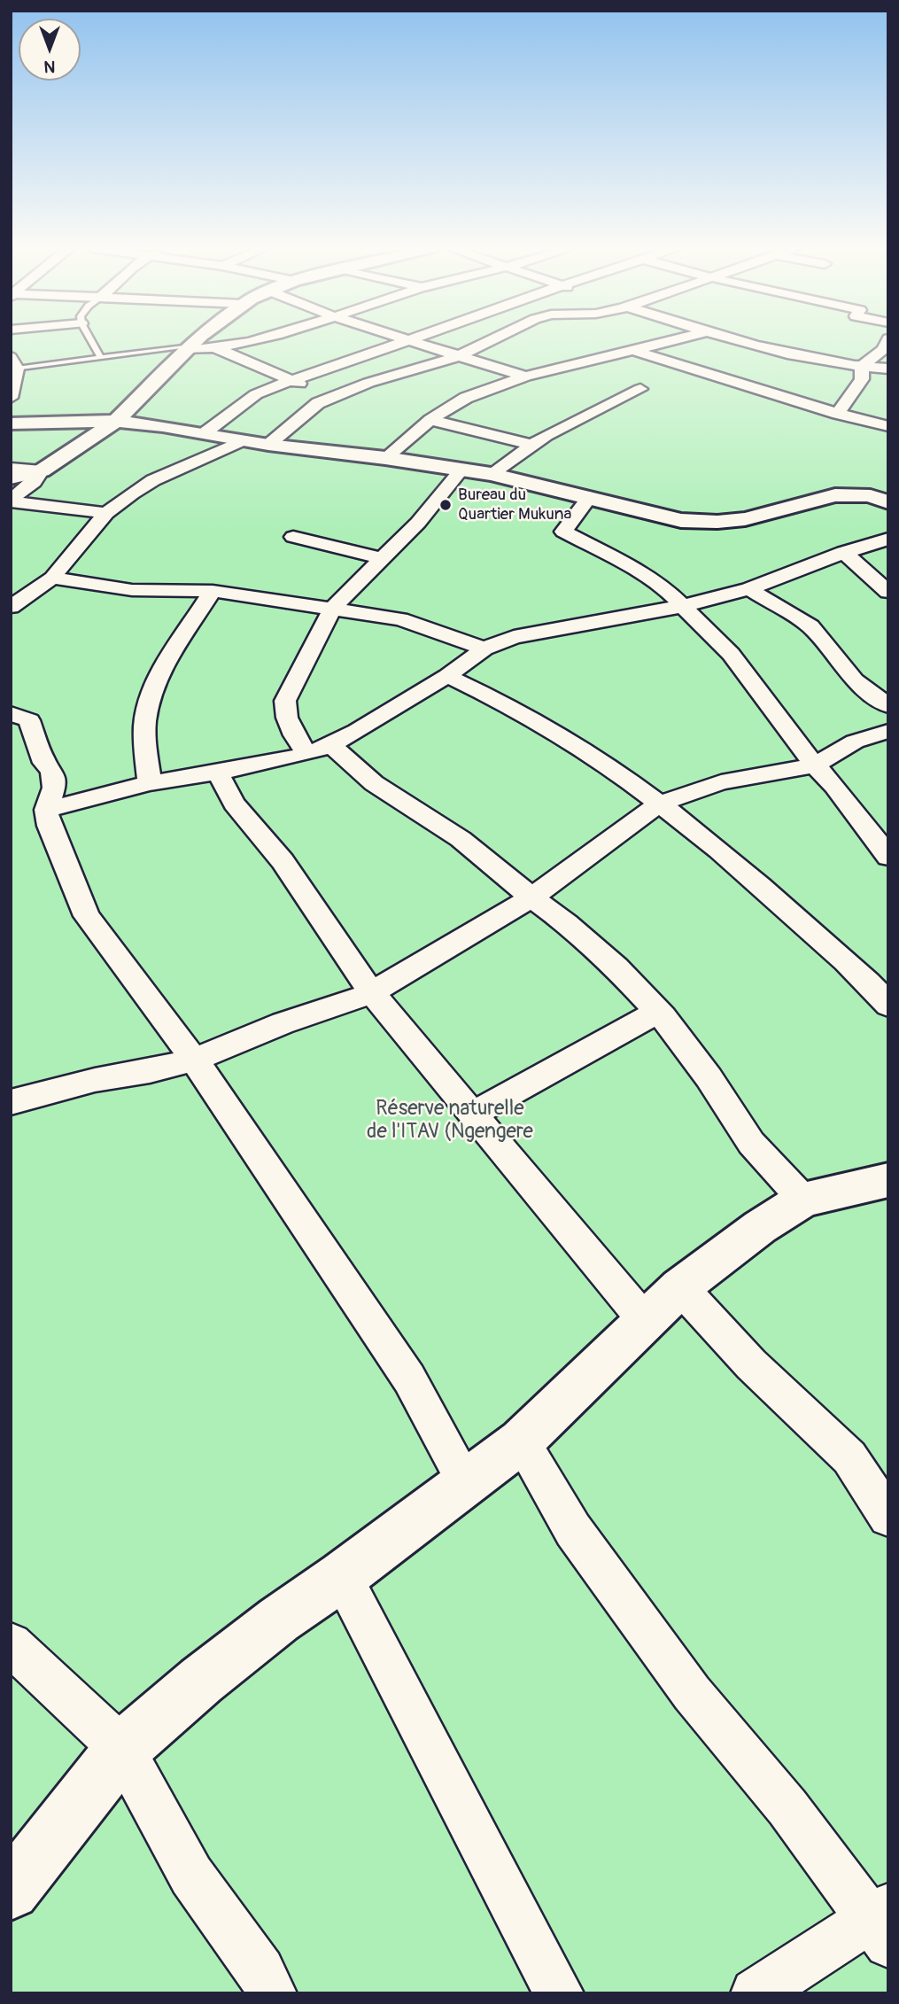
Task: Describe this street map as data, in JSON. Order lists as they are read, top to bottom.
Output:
{
  "parks": ["Réserve naturelle de l'ITAV (Ngengere"],
  "places": ["Bureau du Quartier Mukuna"],
  "north": "bottom"
}
